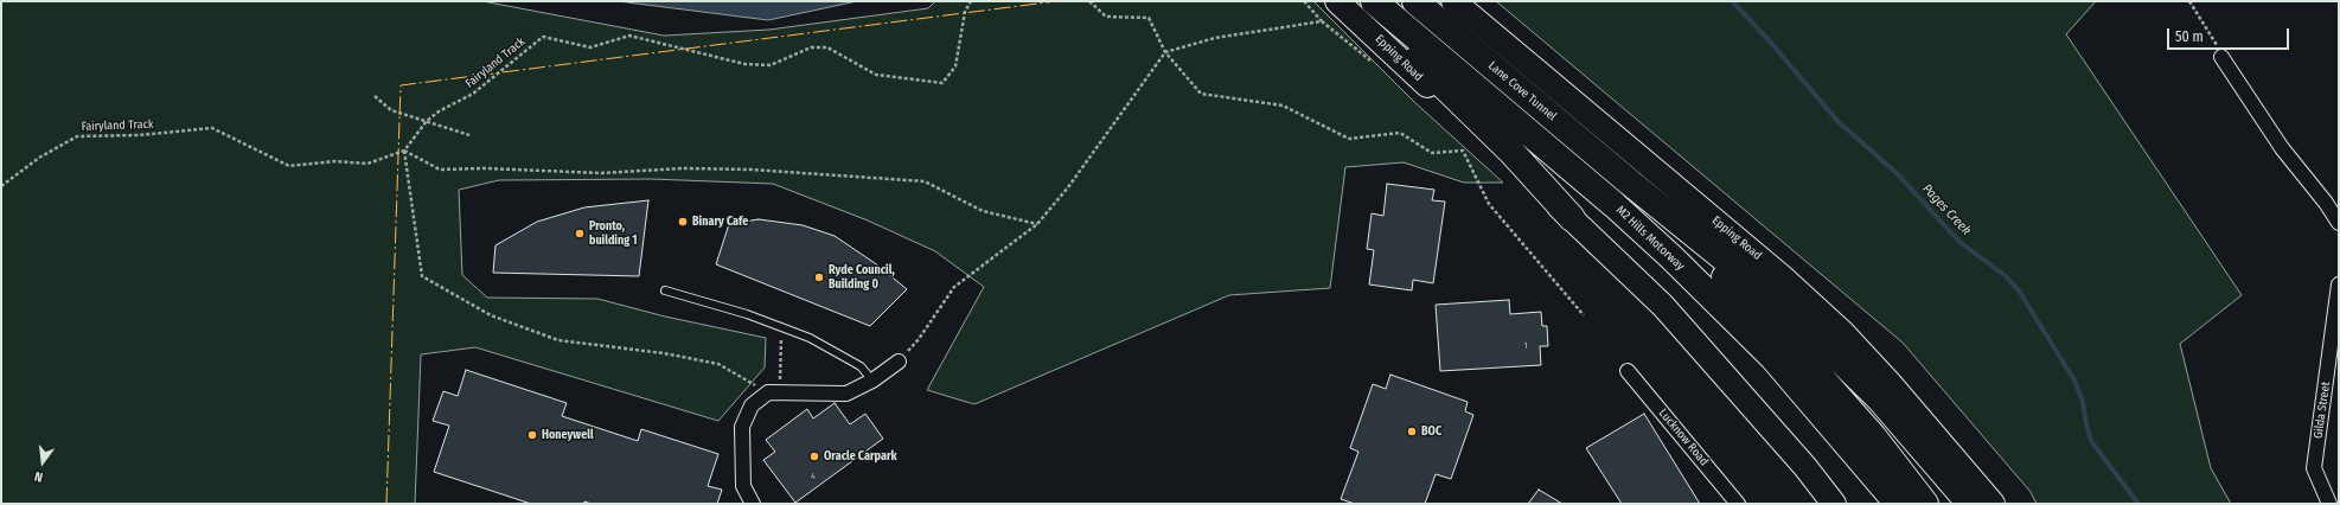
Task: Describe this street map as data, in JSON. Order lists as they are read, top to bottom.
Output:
{
  "streets": {
    "highway": ["Lane Cove Tunnel", "M2 Hills Motorway"],
    "main road": ["Epping Road"],
    "street": ["Gilda Street", "Lucknow Road"],
    "path": ["Fairyland Track"]
  },
  "crossings": [
    ["Lane Cove Tunnel", "M2 Hills Motorway"]
  ],
  "water": ["Pages Creek"],
  "places": [
    "Binary Cafe",
    "Pronto, building 1",
    "Ryde Council, Building 0",
    "BOC",
    "Honeywell",
    "Oracle Carpark"
  ],
  "house_numbers": ["1", "4"],
  "scale_bar": "50 m",
  "north": "bottom"
}
